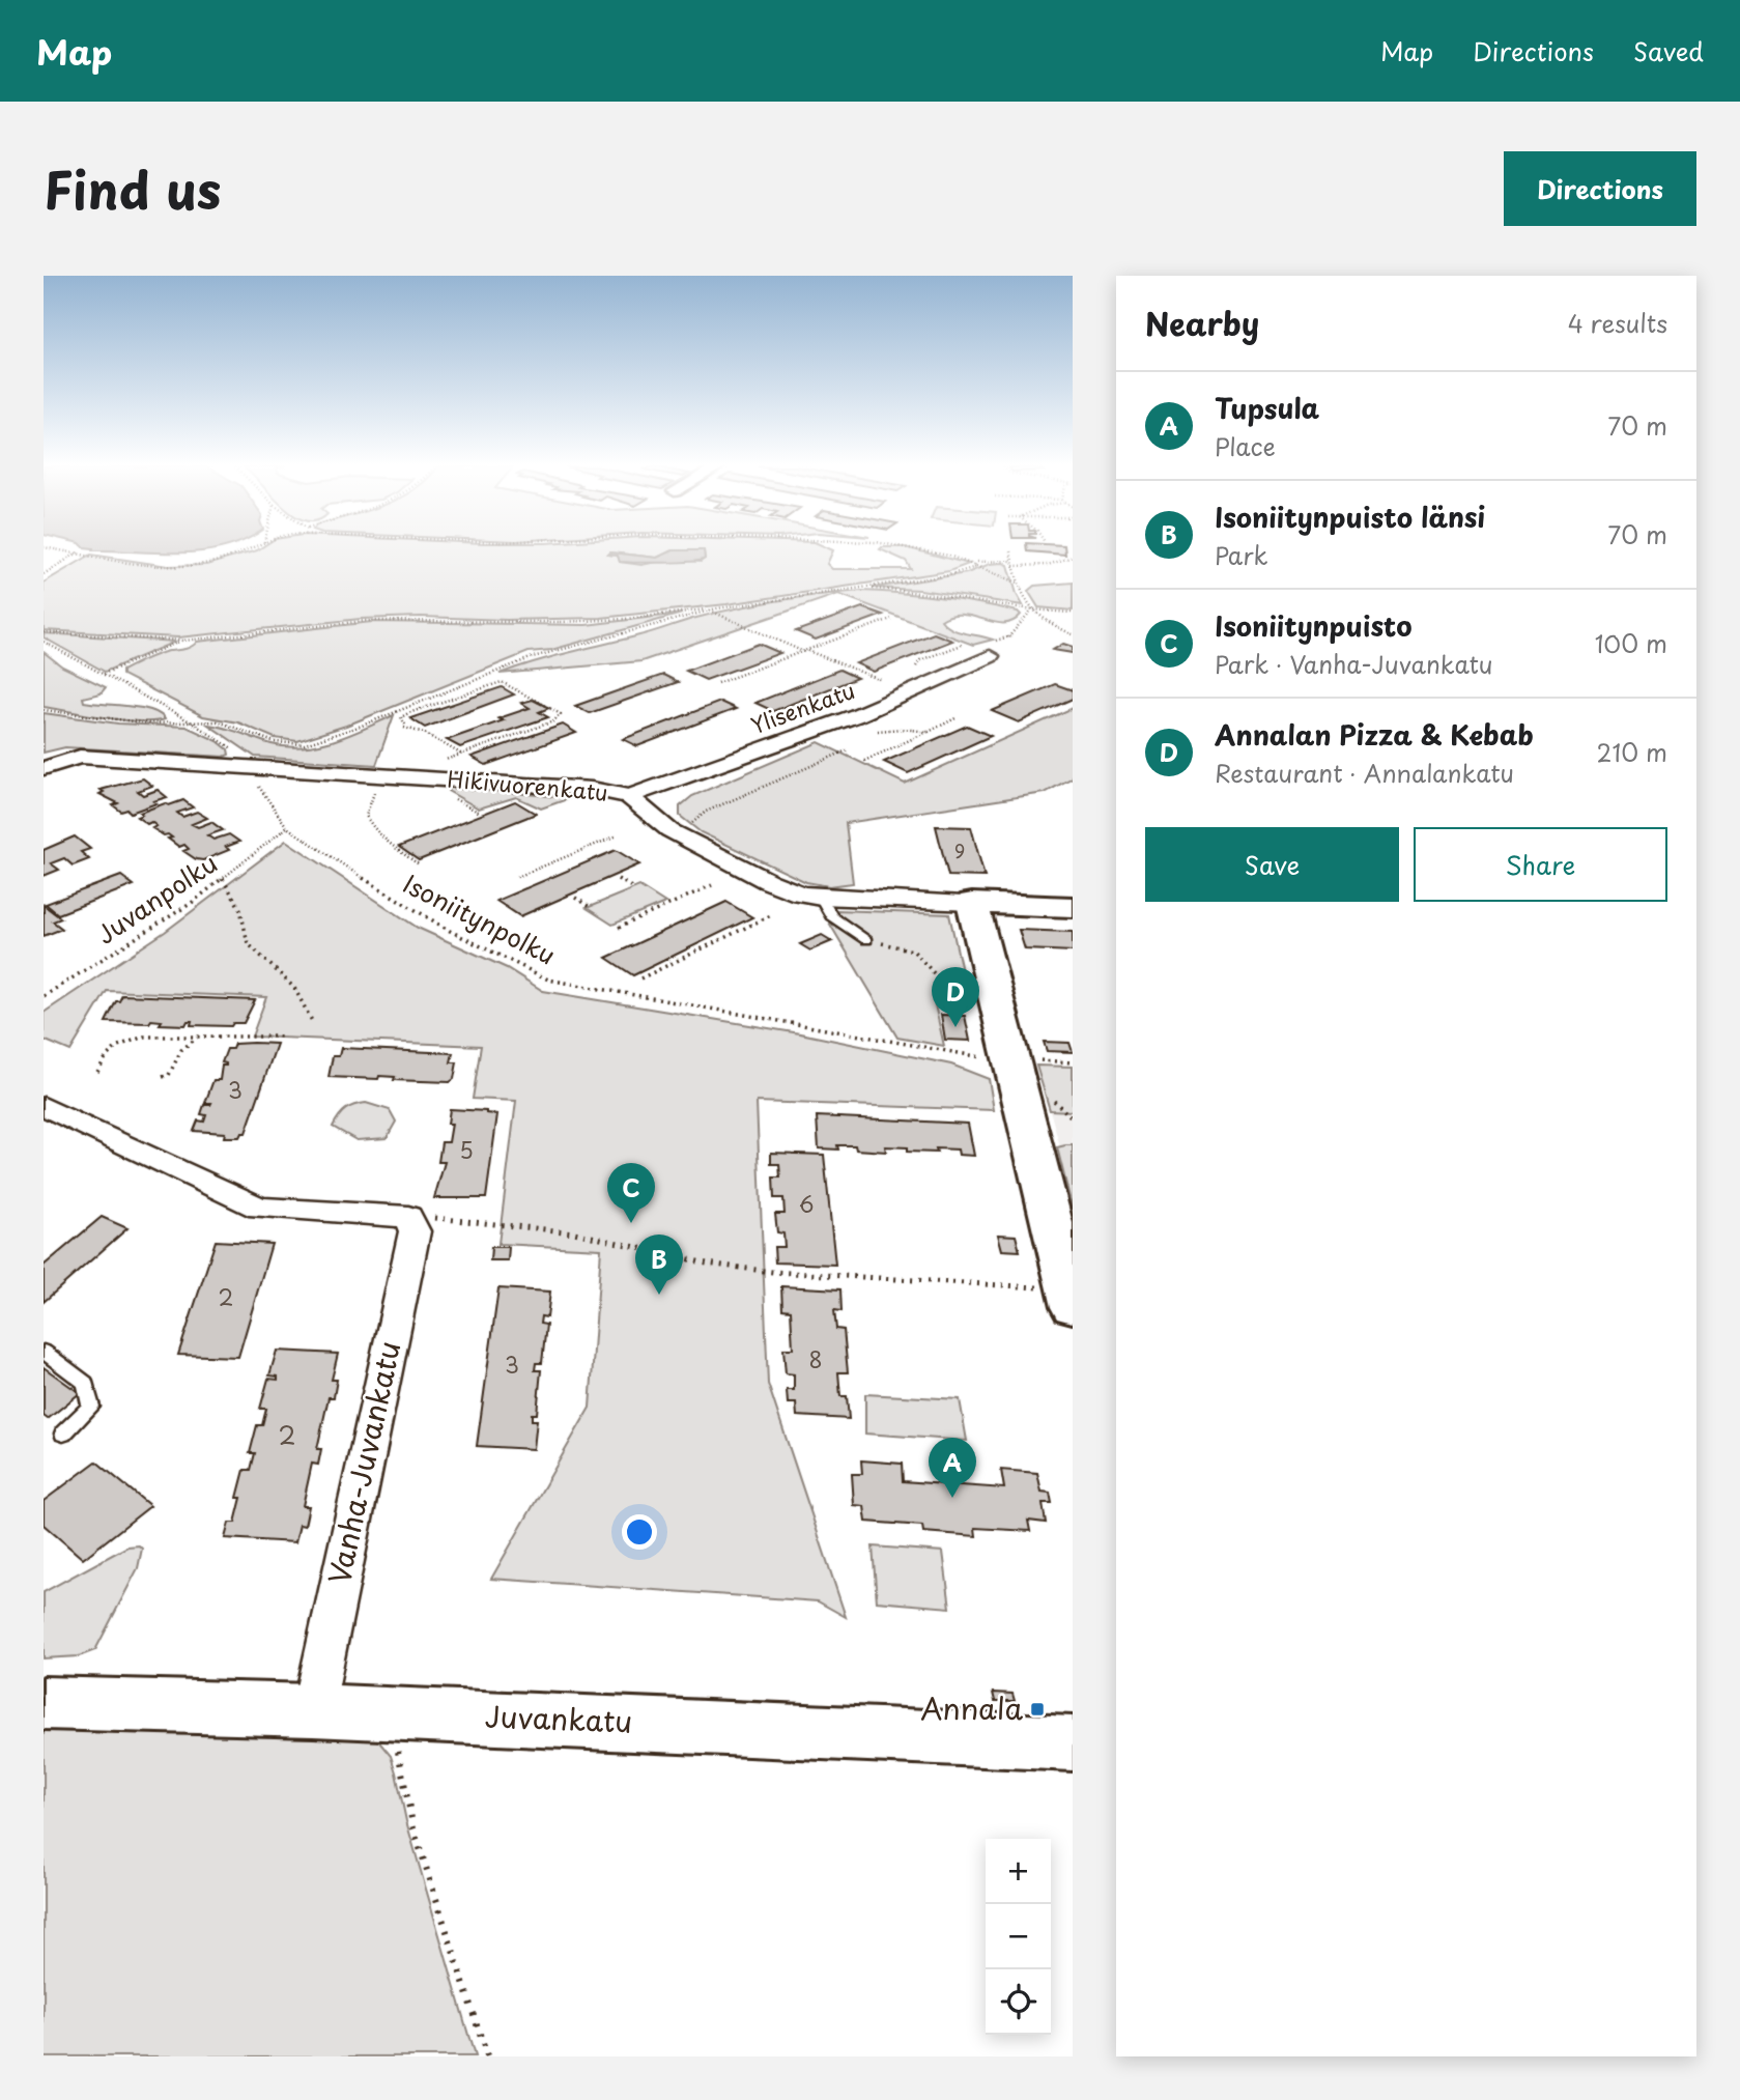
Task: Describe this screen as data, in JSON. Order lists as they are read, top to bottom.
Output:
{
  "streets": {
    "street": [
      "Ylisenkatu",
      "Hikivuorenkatu",
      "Vanha-Juvankatu",
      "Juvankatu"
    ],
    "path": ["Juvanpolku", "Isoniitynpolku"]
  },
  "crossings": [
    ["Ylisenkatu", "Hikivuorenkatu"],
    ["Hikivuorenkatu", "Isoniitynpolku"],
    ["Juvanpolku", "Isoniitynpolku"],
    ["Vanha-Juvankatu", "Juvankatu"]
  ],
  "places": {
    "transit": ["Annala"]
  },
  "house_numbers": [
    "9",
    "3",
    "5",
    "6",
    "2",
    "8",
    "3",
    "2"
  ],
  "page": {
    "header": "Map",
    "nav": ["Map", "Directions", "Saved"],
    "title": "Find us",
    "buttons": [
      "Directions",
      ["Save", "Share"]
    ],
    "heading": ["Nearby", "4 results"],
    "list": [
      {
        "mark": "A",
        "name": "Tupsula",
        "note": "Place",
        "value": "70 m"
      },
      {
        "mark": "B",
        "name": "Isoniitynpuisto länsi",
        "note": "Park",
        "value": "70 m"
      },
      {
        "mark": "C",
        "name": "Isoniitynpuisto",
        "note": "Park · Vanha-Juvankatu",
        "value": "100 m"
      },
      {
        "mark": "D",
        "name": "Annalan Pizza & Kebab",
        "note": "Restaurant · Annalankatu",
        "value": "210 m"
      }
    ],
    "pins": [
      "D",
      "C",
      "B",
      "A"
    ],
    "map_buttons": ["+", "−"]
  }
}
